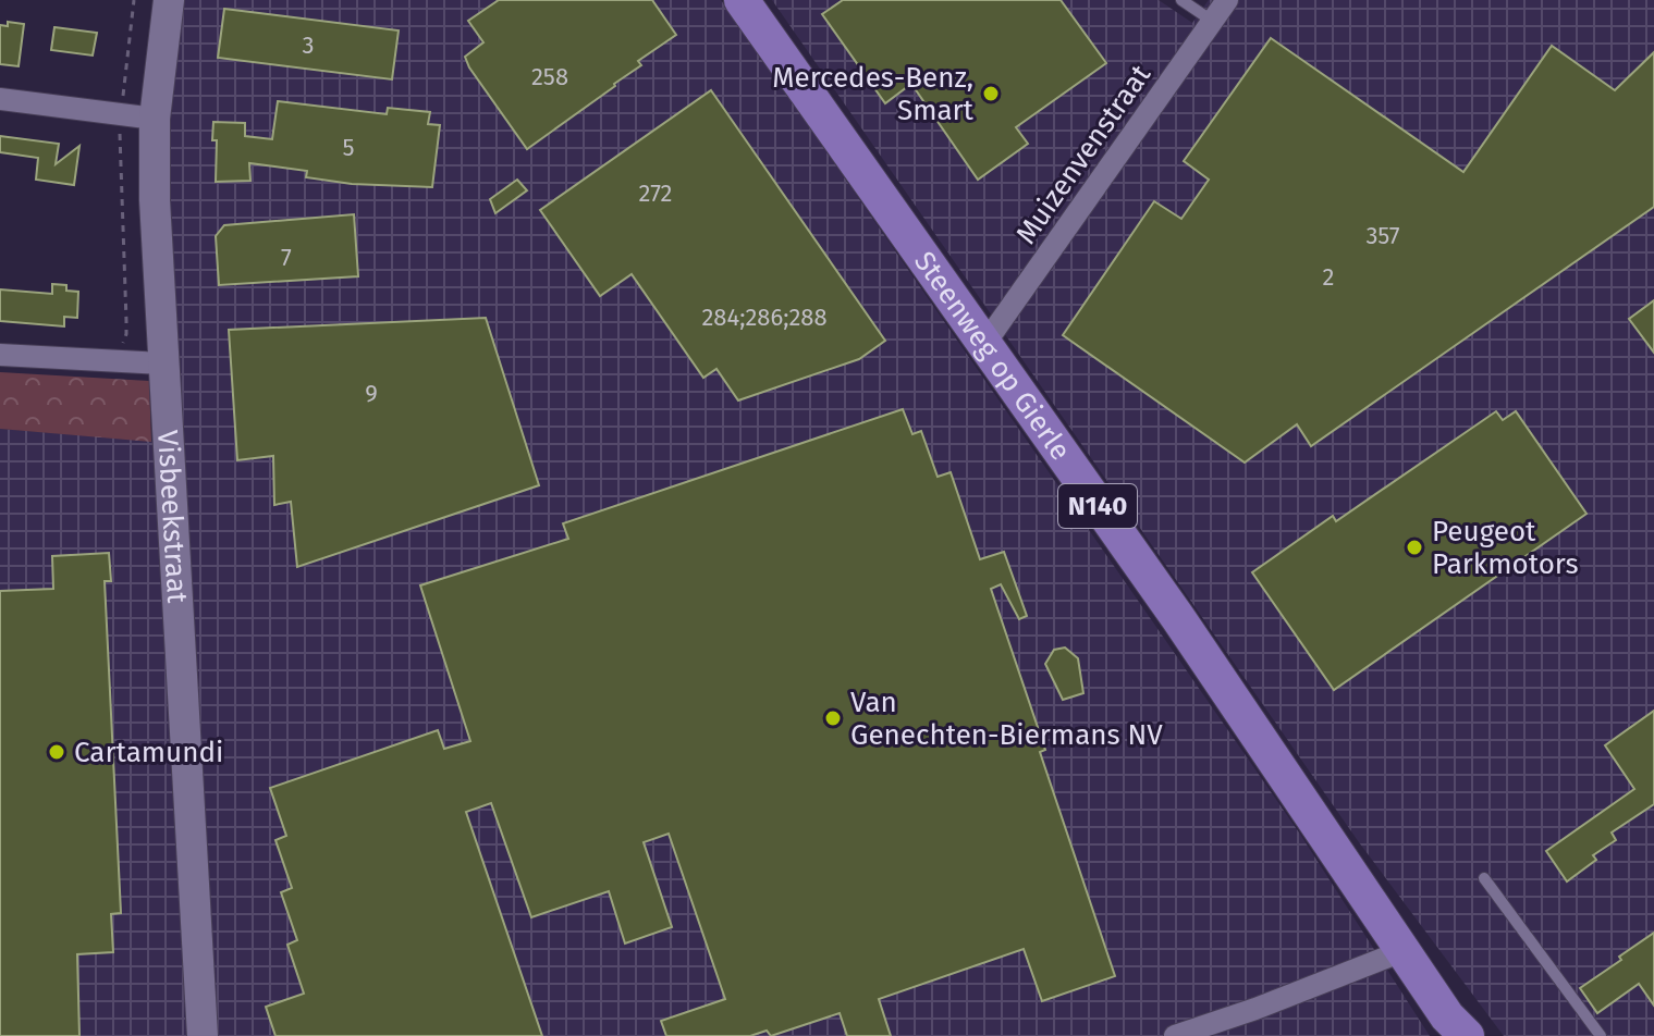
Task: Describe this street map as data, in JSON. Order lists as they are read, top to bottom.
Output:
{
  "streets": {
    "main road": ["Steenweg op Gierle", "N140"],
    "street": ["Muizenvenstraat", "Visbeekstraat"]
  },
  "crossings": [
    ["Muizenvenstraat", "Steenweg op Gierle"]
  ],
  "places": [
    "Mercedes-Benz, Smart",
    "Peugeot Parkmotors",
    "Van Genechten-Biermans NV",
    "Cartamundi"
  ],
  "house_numbers": [
    "3",
    "258",
    "5",
    "272",
    "357",
    "7",
    "2",
    "284;286;288",
    "9"
  ]
}
